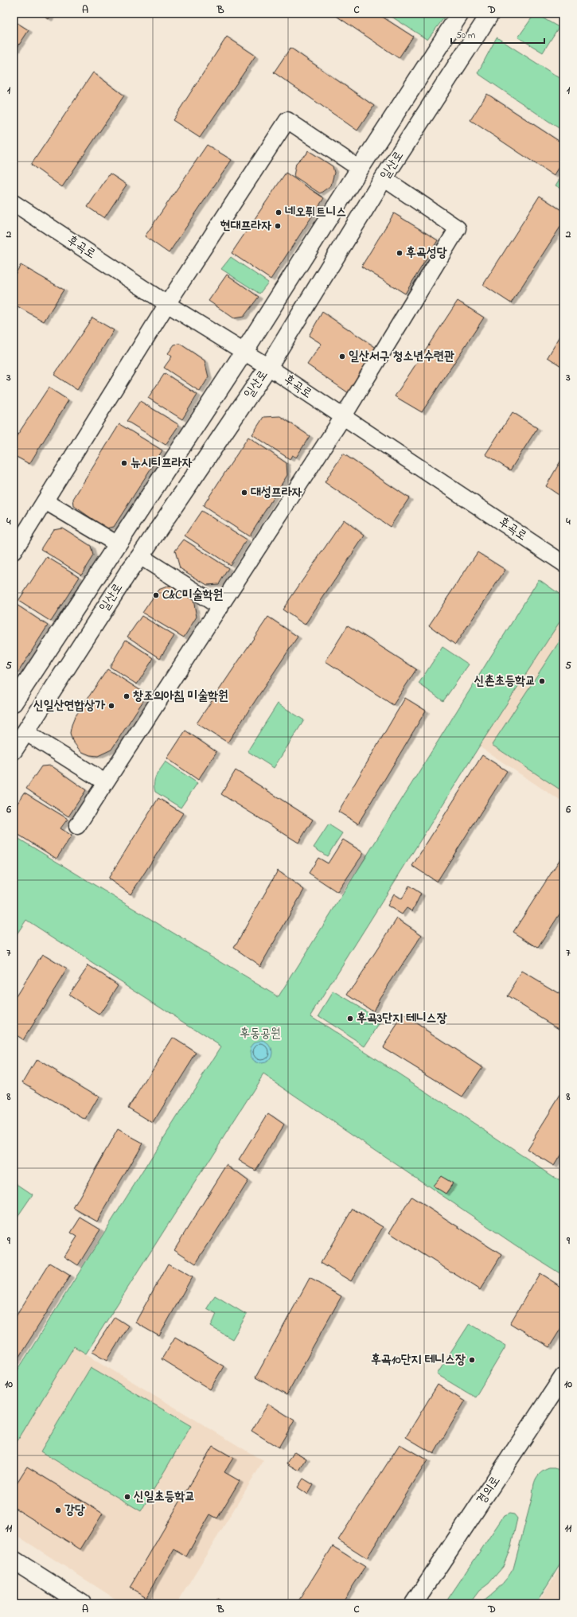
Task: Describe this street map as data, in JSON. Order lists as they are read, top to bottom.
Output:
{
  "streets": {
    "main road": ["일산로", "경의로"],
    "street": ["후곡로"]
  },
  "crossings": [
    ["일산로", "후곡로"]
  ],
  "parks": ["후동공원"],
  "places": [
    "네오퓌트니스",
    "현대프라자",
    "후곡성당",
    "일산서구 청소년수련관",
    "뉴시티프라자",
    "대성프라자",
    "C&C미술학원",
    "신촌초등학교",
    "창조의아침 미술학원",
    "신일산연합상가",
    "후곡3단지 테니스장",
    "후곡10단지 테니스장",
    "신일초등학교",
    "강당"
  ],
  "scale_bar": "50 m",
  "grid": {
    "columns": [
      "A",
      "B",
      "C",
      "D"
    ],
    "rows": [
      "1",
      "2",
      "3",
      "4",
      "5",
      "6",
      "7",
      "8",
      "9",
      "10",
      "11"
    ]
  }
}
